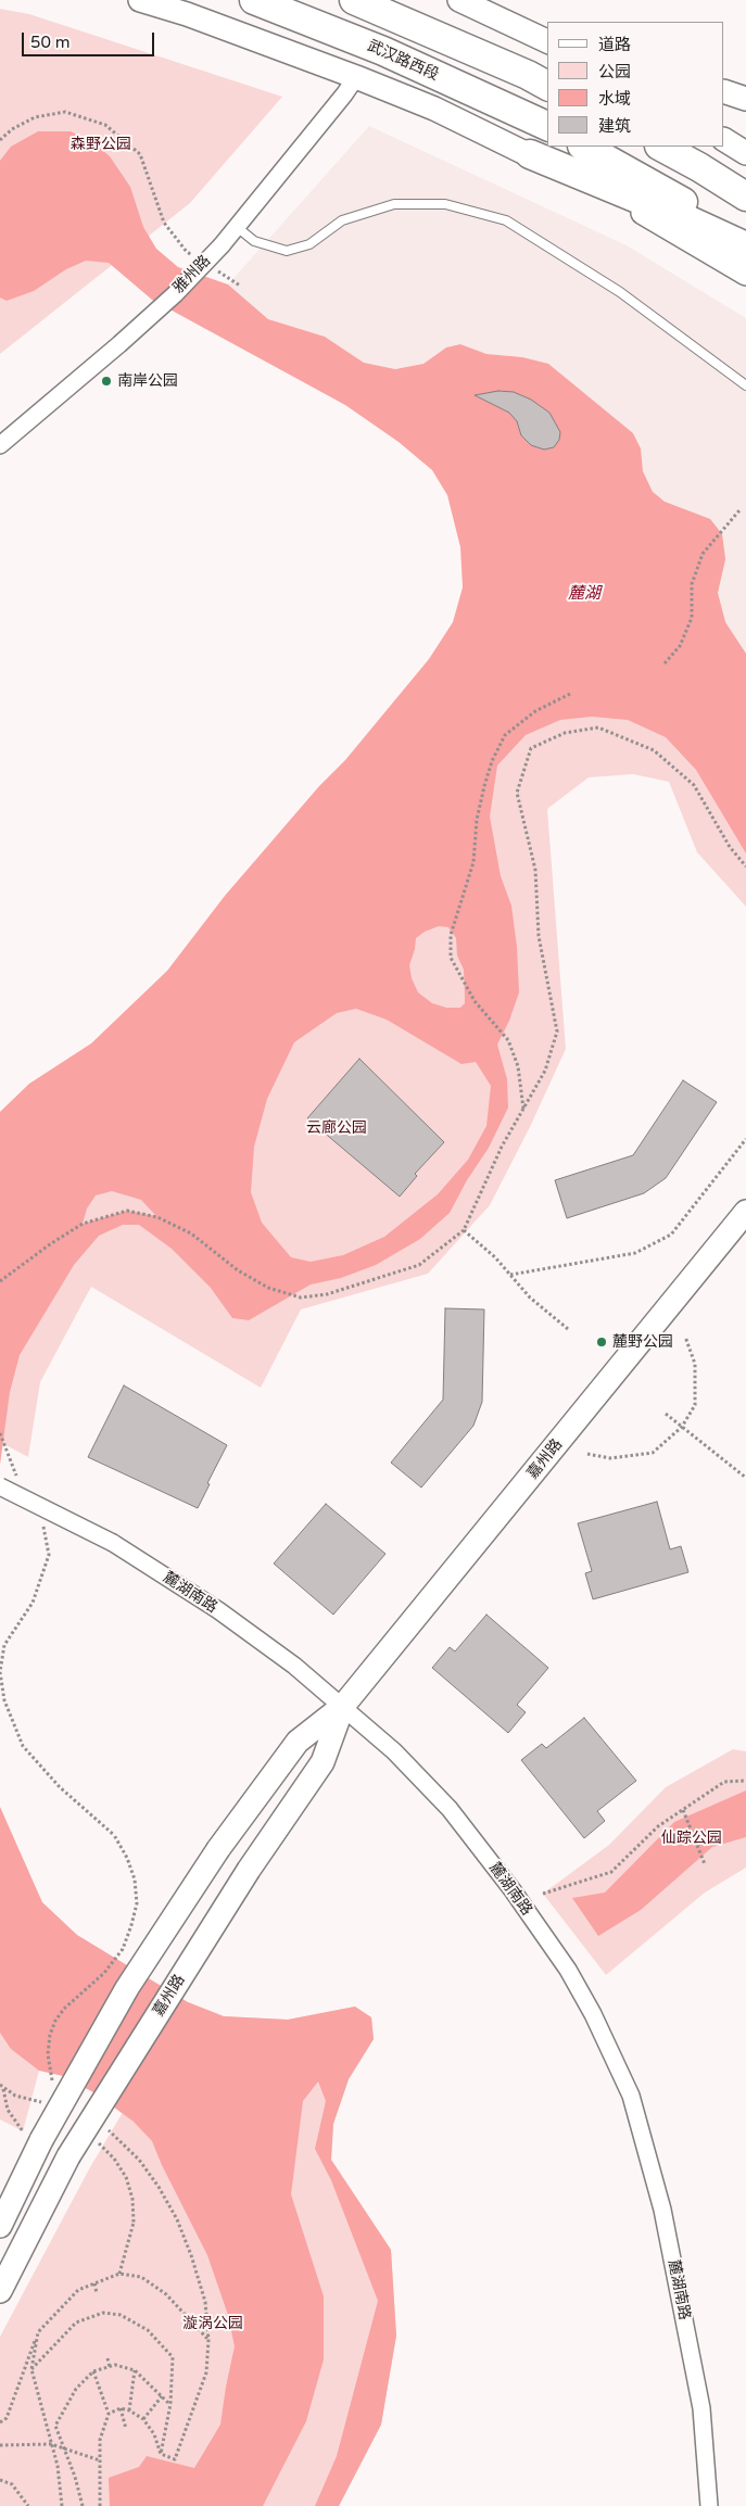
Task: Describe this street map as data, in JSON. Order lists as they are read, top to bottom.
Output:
{
  "streets": {
    "highway": ["武汉路西段"],
    "street": ["雅州路", "嘉州路", "麓湖南路"]
  },
  "crossings": [
    ["嘉州路", "麓湖南路"]
  ],
  "water": ["麓湖"],
  "parks": [
    "森野公园",
    "云廊公园",
    "仙踪公园",
    "漩涡公园"
  ],
  "places": ["南岸公园", "麓野公园"],
  "legend": [
    "道路",
    "公园",
    "水域",
    "建筑"
  ],
  "scale_bar": "50 m"
}
